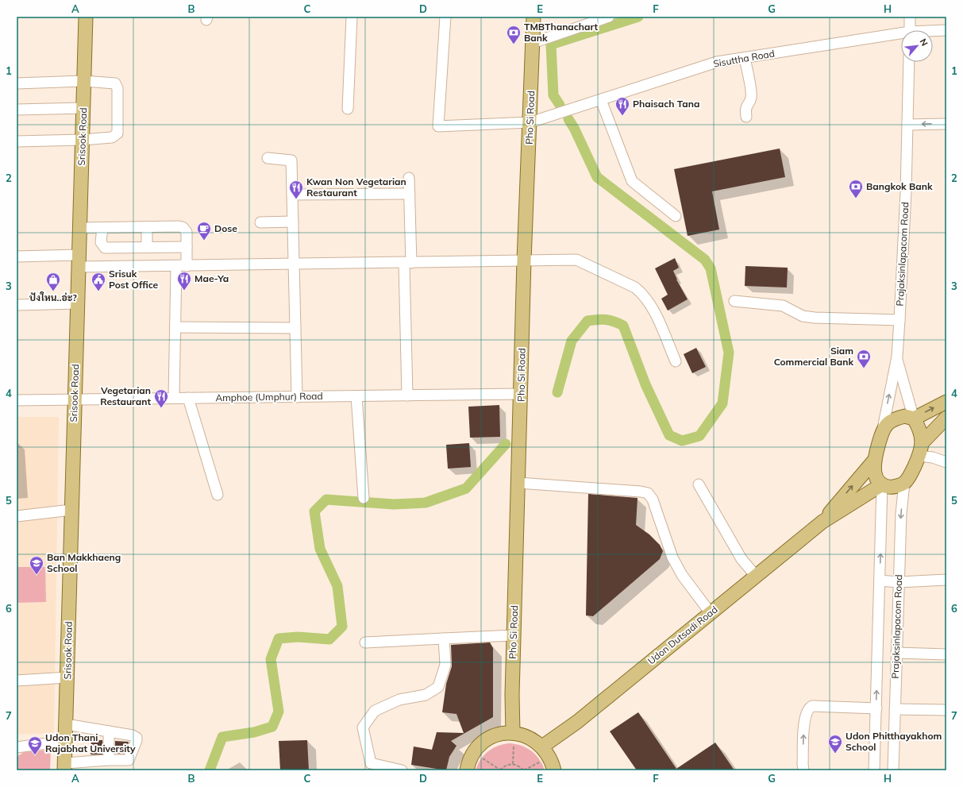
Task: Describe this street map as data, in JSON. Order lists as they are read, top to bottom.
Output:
{
  "streets": {
    "main road": ["Pho Si Road", "Srisook Road", "Udon Dutsadi Road"],
    "street": ["Sisuttha Road", "Prajaksinlapacom Road", "Amphoe (Umphur) Road"]
  },
  "crossings": [
    ["Sisuttha Road", "Pho Si Road"],
    ["Pho Si Road", "Amphoe (Umphur) Road"],
    ["Srisook Road", "Amphoe (Umphur) Road"],
    ["Prajaksinlapacom Road", "Udon Dutsadi Road"]
  ],
  "places": {
    "bank": ["TMBThanachart Bank", "Bangkok Bank", "Siam Commercial Bank"],
    "restaurant": [
      "Phaisach Tana",
      "Kwan Non Vegetarian Restaurant",
      "Mae-Ya",
      "Vegetarian Restaurant"
    ],
    "cafe": ["Dose"],
    "shop": ["ปังใหน..อ่ะ?"],
    "public building": ["Srisuk Post Office"],
    "school or university": ["Ban Makkhaeng School", "Udon Phitthayakhom School", "Udon Thani Rajabhat University"]
  },
  "north": "top right",
  "grid": {
    "columns": [
      "A",
      "B",
      "C",
      "D",
      "E",
      "F",
      "G",
      "H"
    ],
    "rows": [
      "1",
      "2",
      "3",
      "4",
      "5",
      "6",
      "7"
    ]
  }
}
